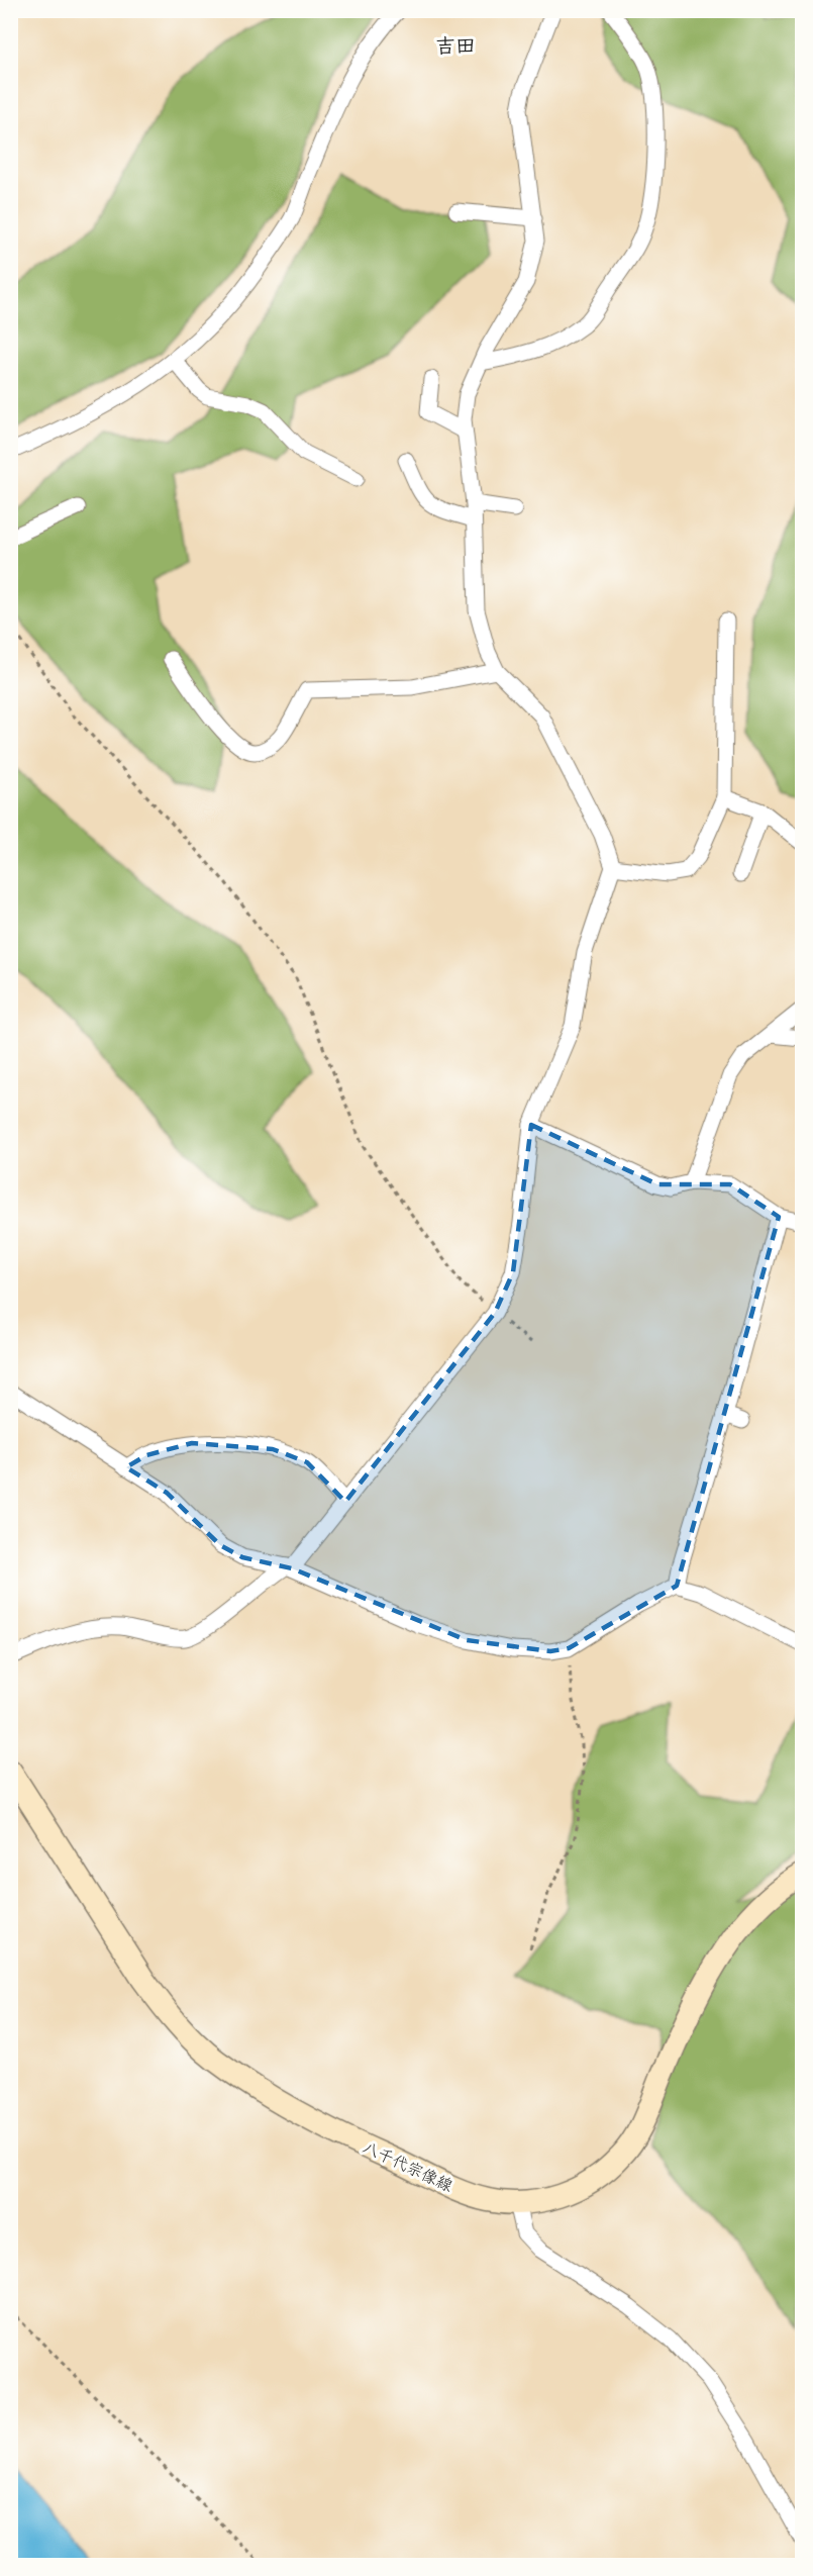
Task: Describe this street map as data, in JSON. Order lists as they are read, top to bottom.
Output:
{
  "streets": {
    "main road": ["八千代宗像線"]
  },
  "districts": ["吉田"]
}
